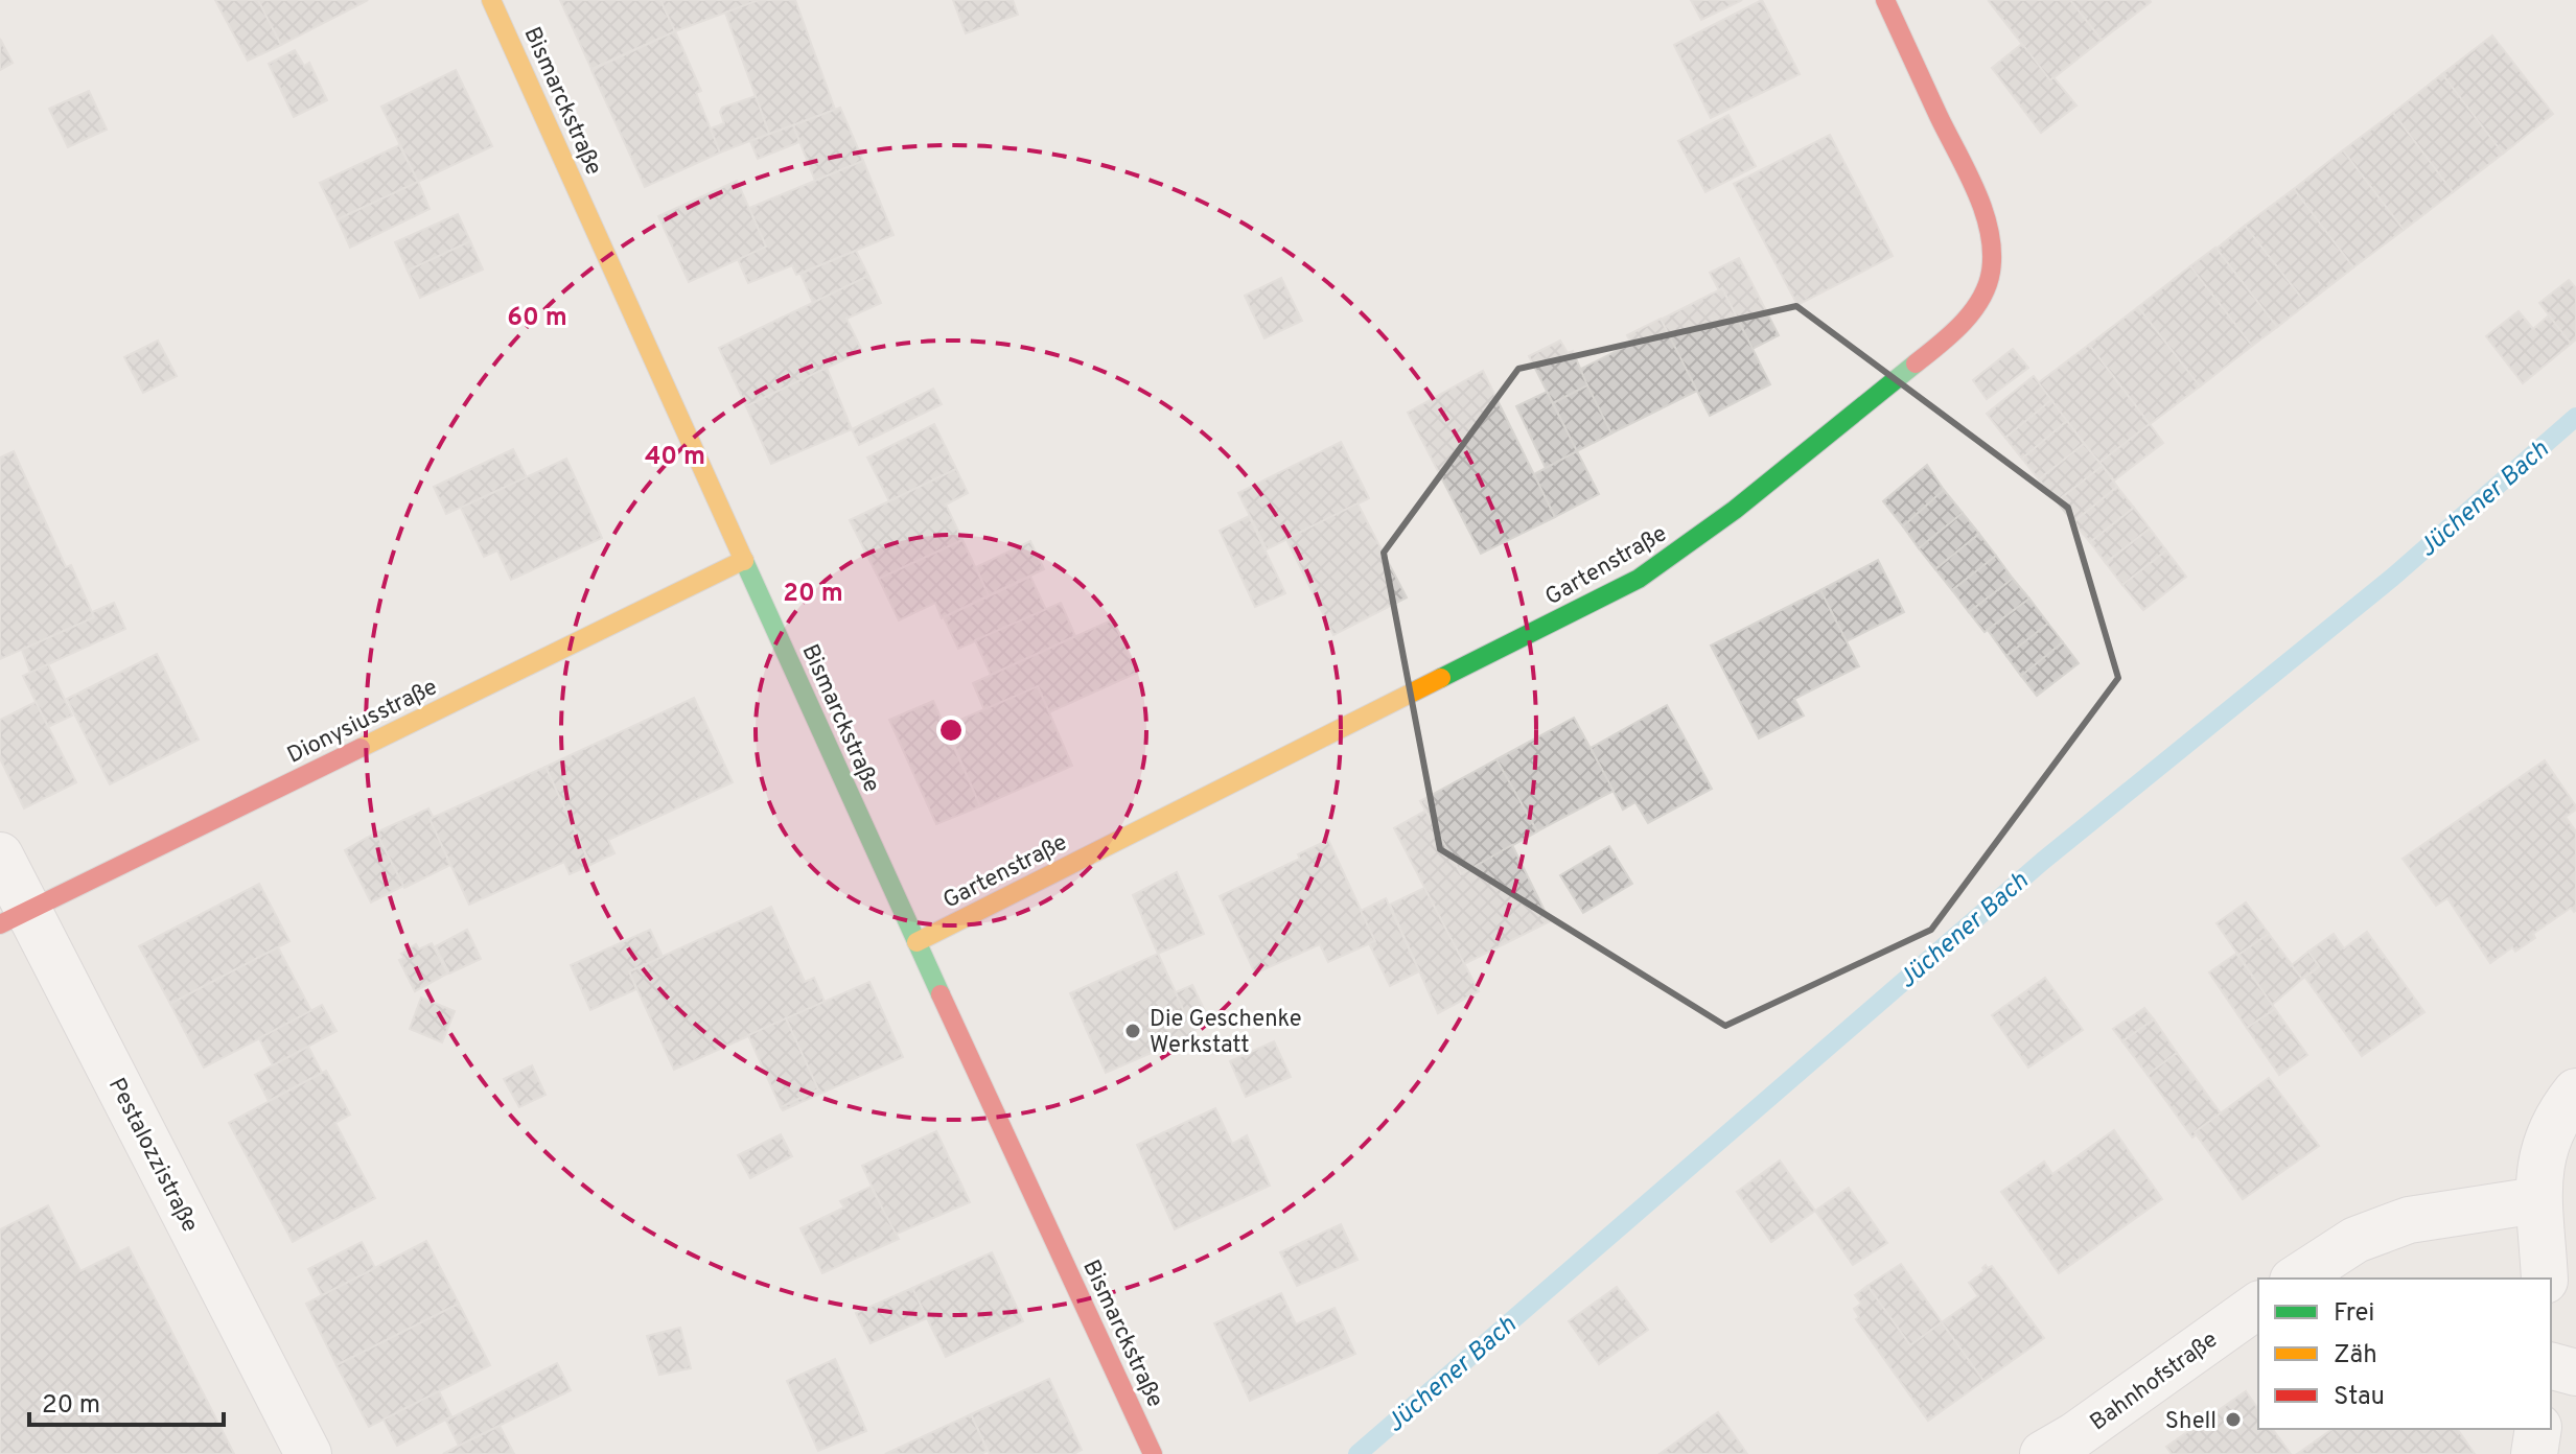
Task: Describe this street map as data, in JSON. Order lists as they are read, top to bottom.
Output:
{
  "streets": {
    "street": [
      "Bismarckstraße",
      "Gartenstraße",
      "Dionysiusstraße",
      "Pestalozzistraße",
      "Bahnhofstraße"
    ]
  },
  "crossings": [
    ["Bismarckstraße", "Gartenstraße"],
    ["Bismarckstraße", "Dionysiusstraße"],
    ["Dionysiusstraße", "Pestalozzistraße"]
  ],
  "water": ["Jüchener Bach"],
  "places": ["Die Geschenke Werkstatt", "Shell"],
  "legend": ["Frei", "Zäh", "Stau"],
  "scale_bar": "20 m",
  "rings": ["60 m", "40 m", "20 m"]
}
